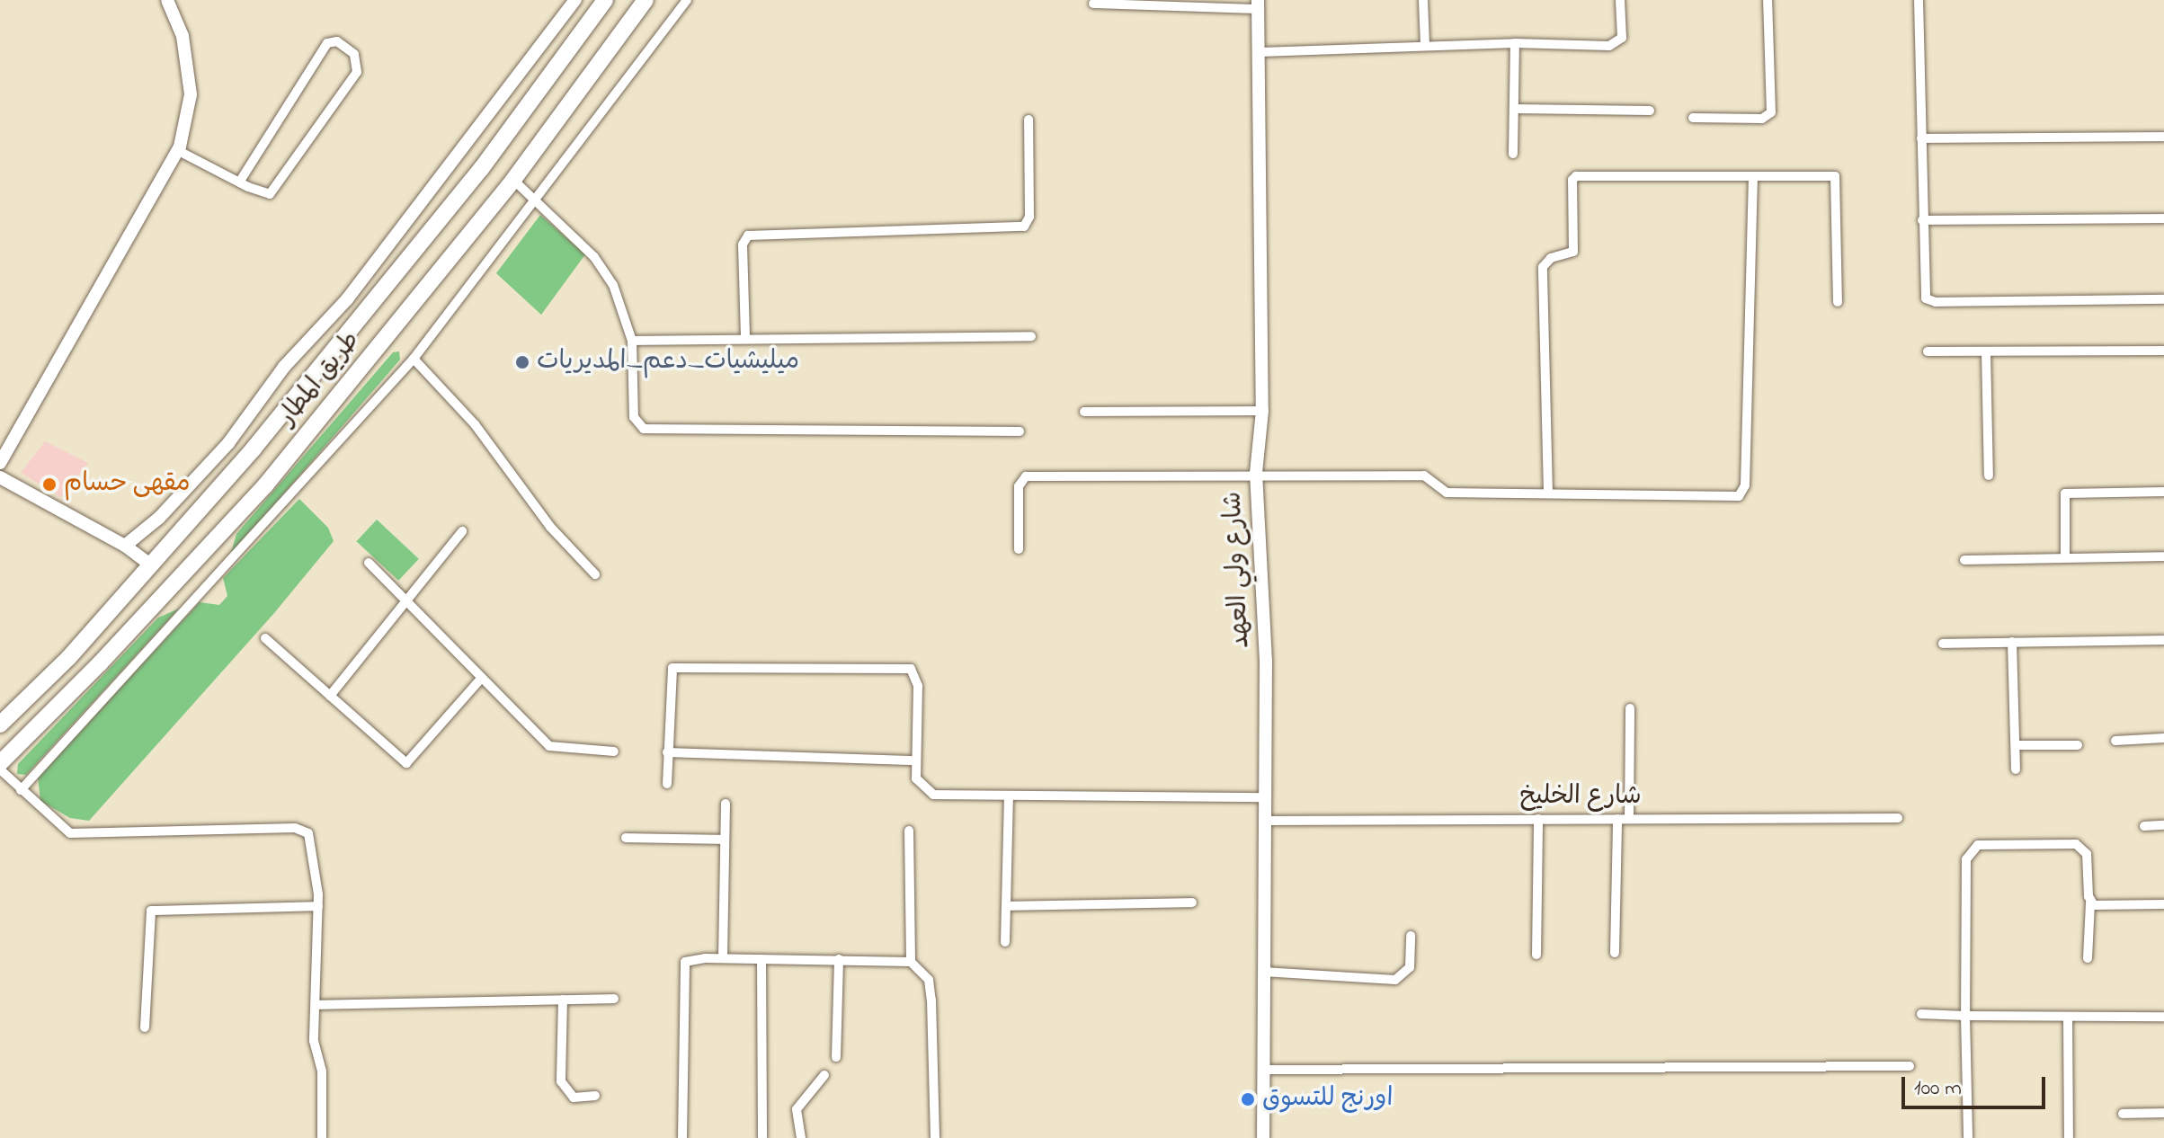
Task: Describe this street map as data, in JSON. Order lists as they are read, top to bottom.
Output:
{
  "streets": {
    "highway": ["طريق المطار"],
    "street": ["شارع ولي العهد", "شارع الخليخ"]
  },
  "crossings": [
    ["شارع ولي العهد", "شارع الخليخ"]
  ],
  "places": ["ميليشيات_دعم_المديريات", "مقهى حسام", "اورنج للتسوق"],
  "scale_bar": "100 m"
}
